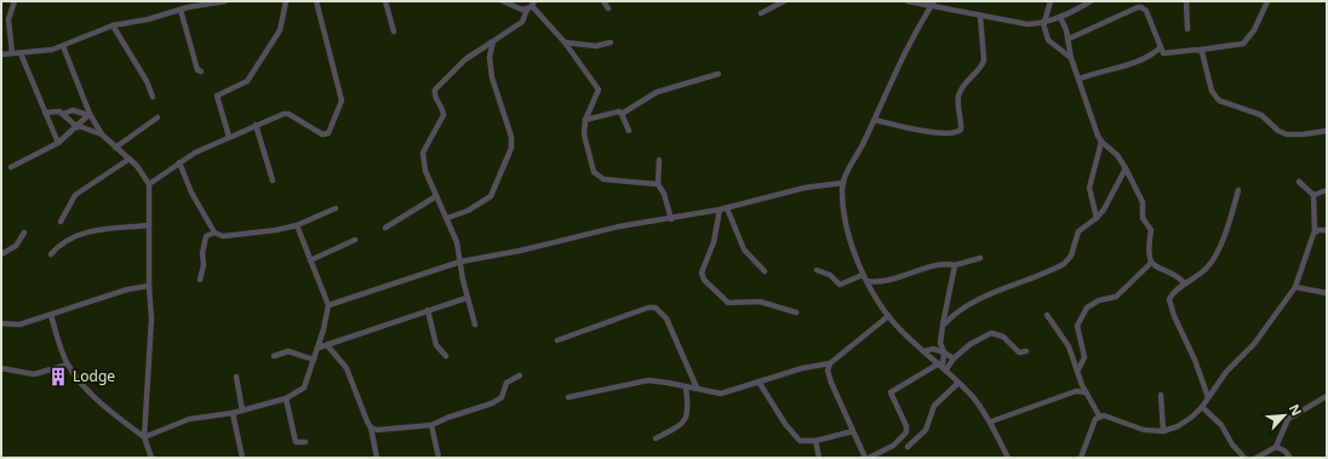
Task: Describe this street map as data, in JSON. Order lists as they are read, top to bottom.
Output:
{
  "places": {
    "building": ["Lodge"]
  },
  "north": "top right"
}
